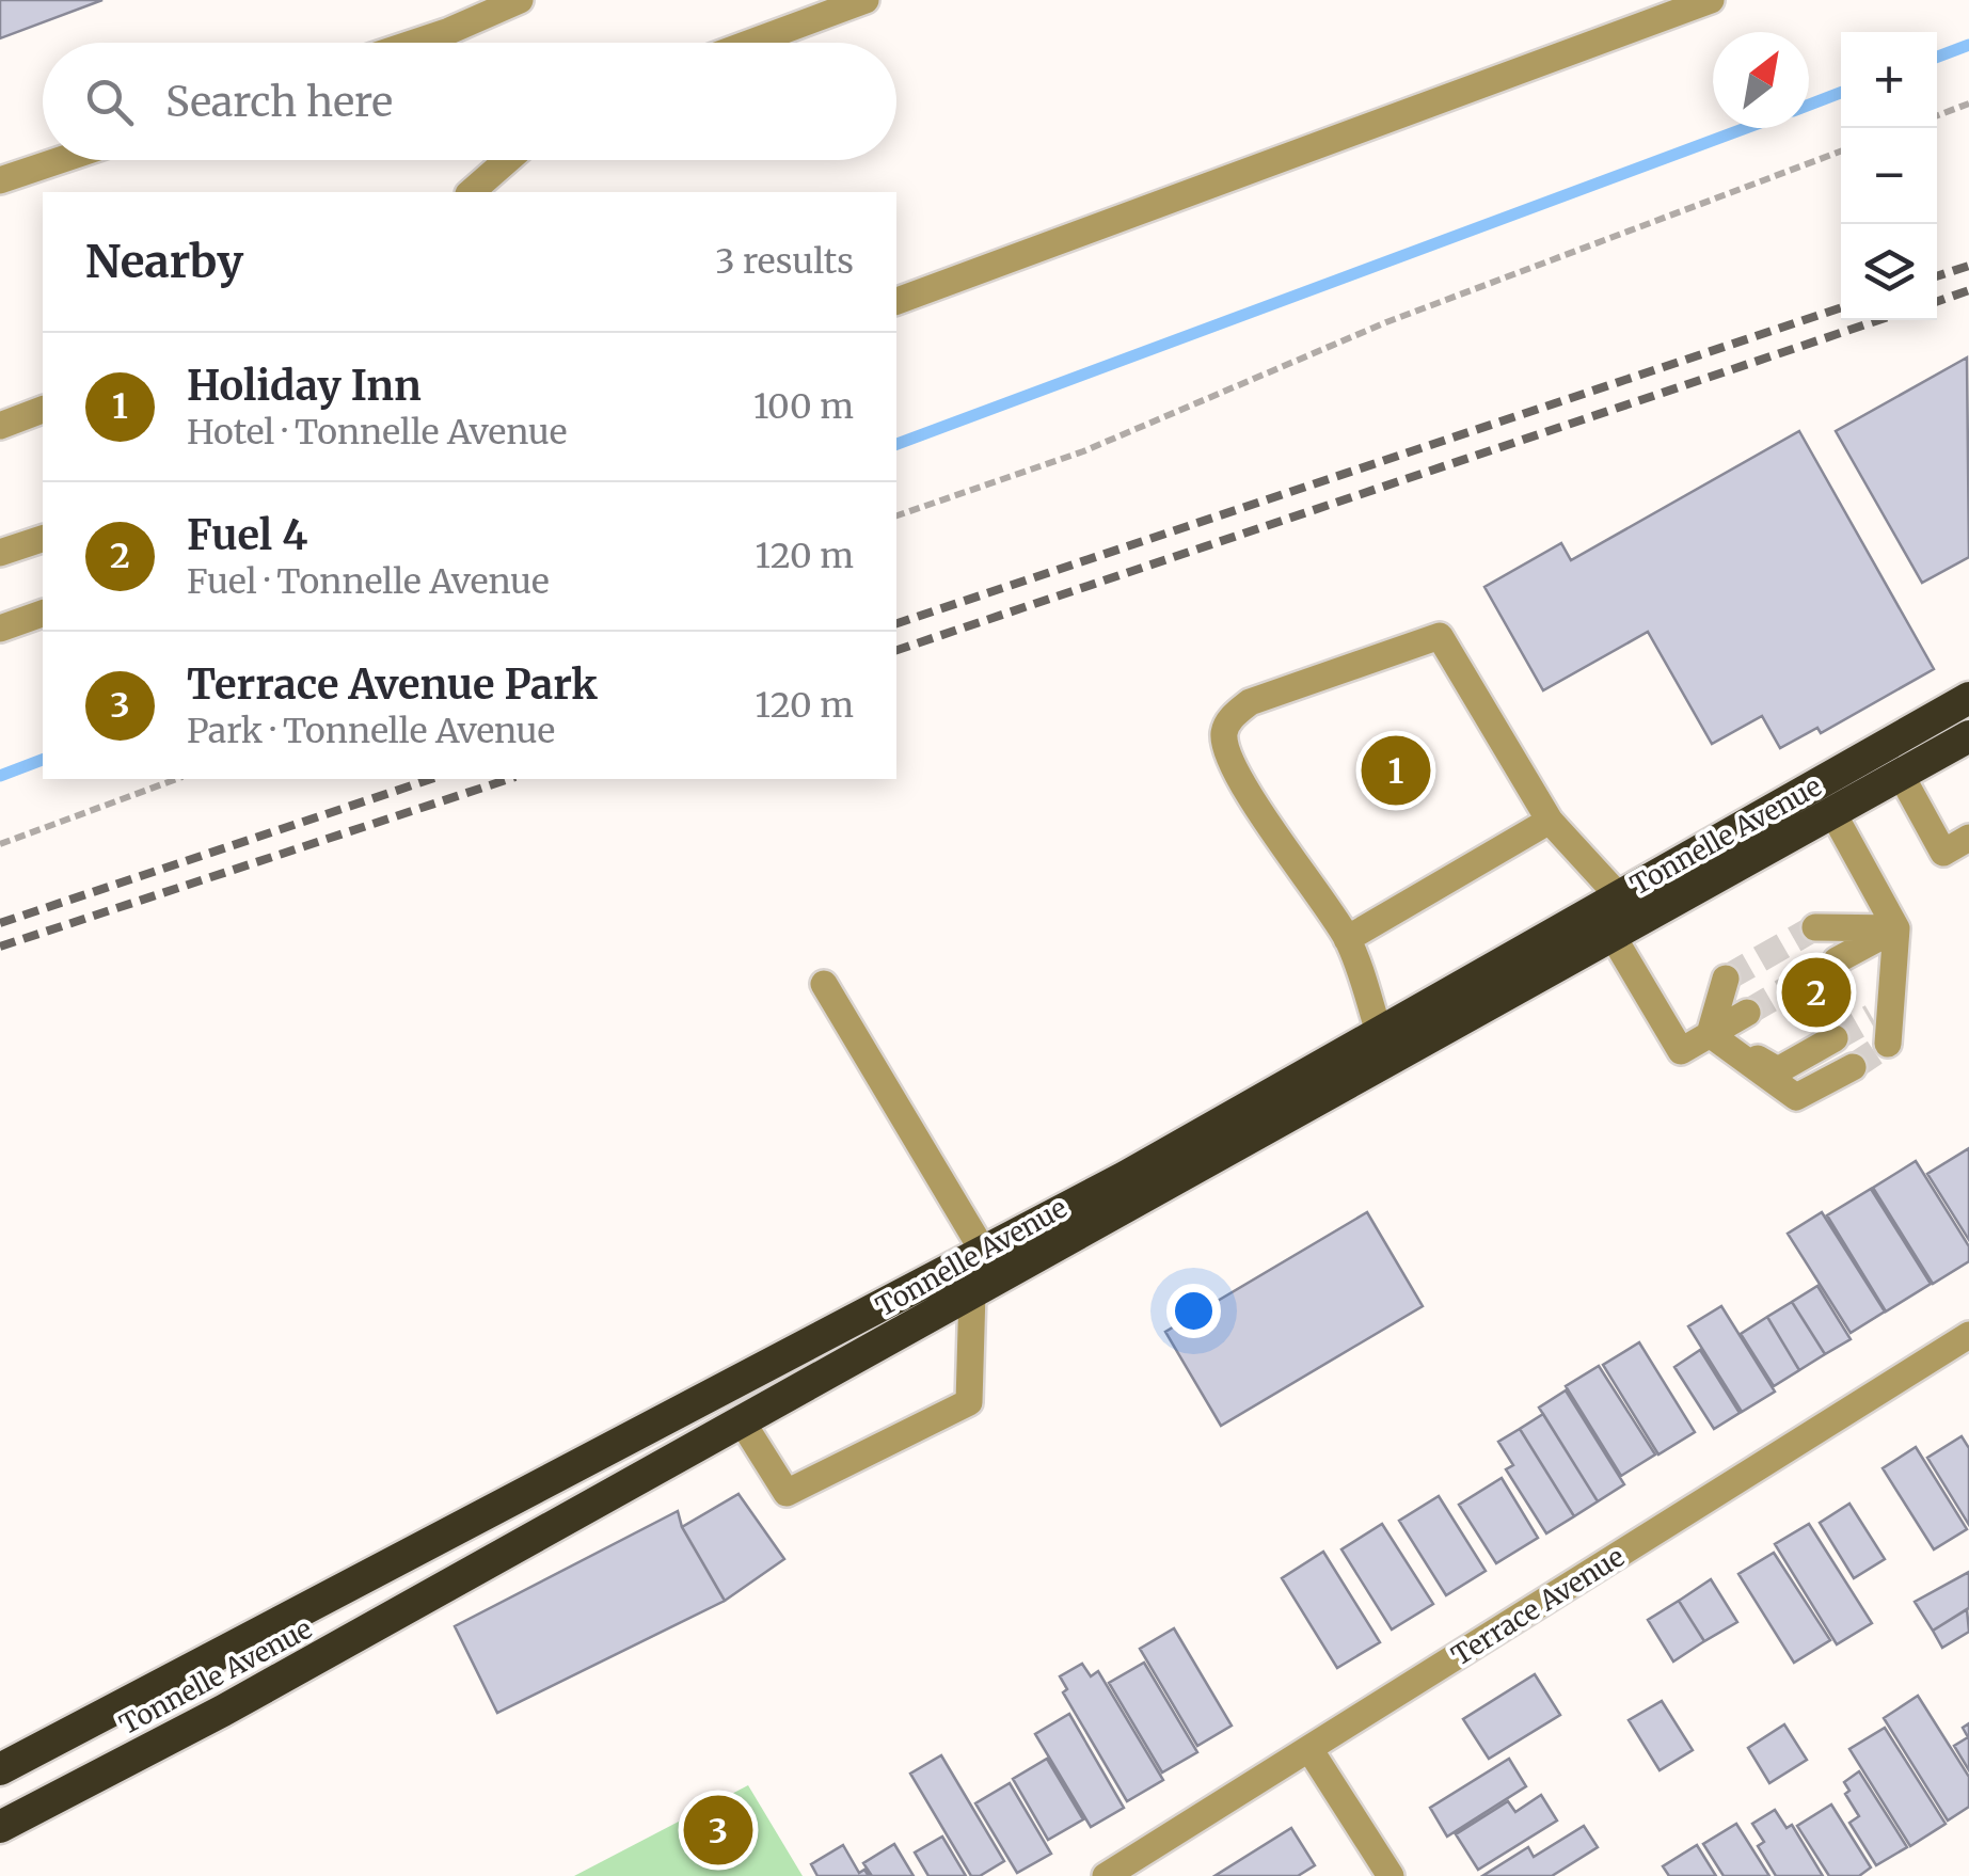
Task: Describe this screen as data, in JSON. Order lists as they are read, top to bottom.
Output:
{
  "streets": {
    "highway": ["Tonnelle Avenue"],
    "street": ["Terrace Avenue"]
  },
  "north": "top right",
  "page": {
    "map_buttons": ["+", "−"],
    "search": "Search here",
    "heading": ["Nearby", "3 results"],
    "list": [
      {
        "mark": "1",
        "name": "Holiday Inn",
        "note": "Hotel · Tonnelle Avenue",
        "value": "100 m"
      },
      {
        "mark": "2",
        "name": "Fuel 4",
        "note": "Fuel · Tonnelle Avenue",
        "value": "120 m"
      },
      {
        "mark": "3",
        "name": "Terrace Avenue Park",
        "note": "Park · Tonnelle Avenue",
        "value": "120 m"
      }
    ],
    "pins": ["1", "2", "3"]
  }
}
